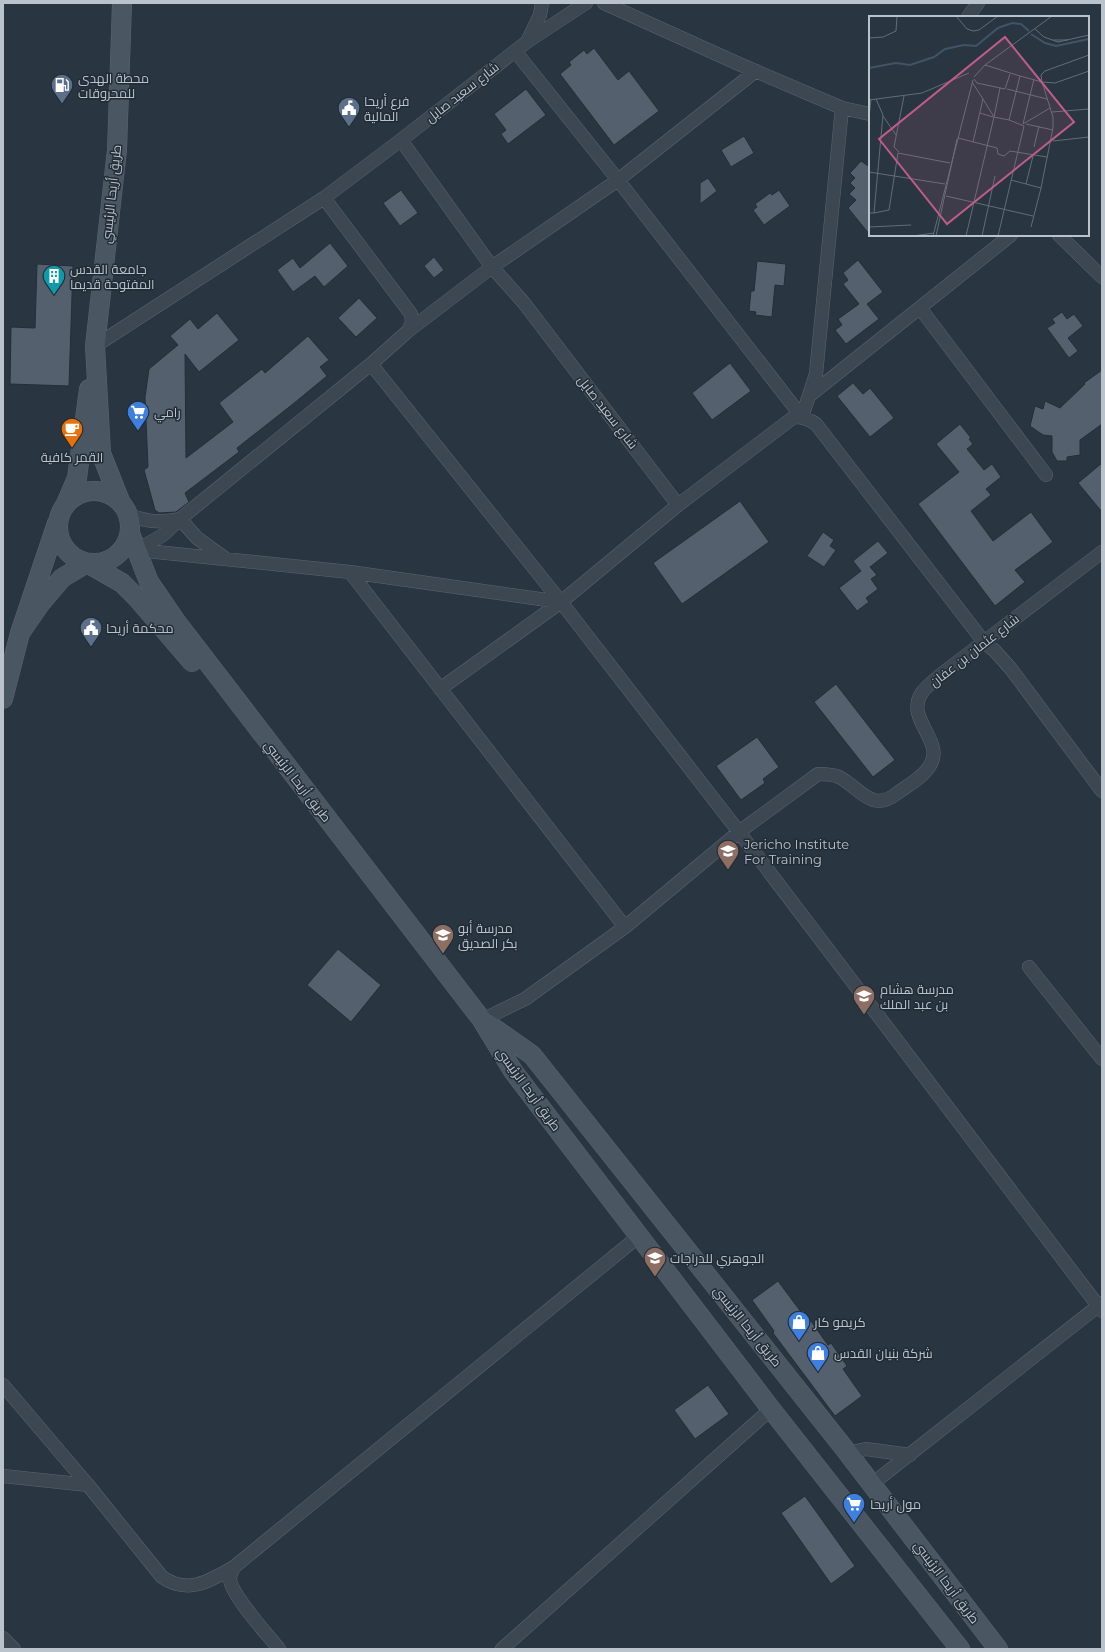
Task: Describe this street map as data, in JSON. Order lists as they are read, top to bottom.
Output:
{
  "streets": {
    "main road": ["طريق أريحا الرئيسي"],
    "street": ["شارع سعيد صايل", "شارع عثمان بن عفان"]
  },
  "places": {
    "fuel station": ["محطة الهدى للمحروقات"],
    "public building": ["فرع أريحا المالية", "محكمة أريحا"],
    "building": ["جامعة القدس المفتوحة قديما"],
    "supermarket": ["رامي", "مول أريحا"],
    "cafe": ["القمر كافية"],
    "school or university": [
      "Jericho Institute For Training",
      "مدرسة أبو بكر الصديق",
      "مدرسة هشام بن عبد الملك",
      "الجوهري للدراجات"
    ],
    "shop": ["كريمو كار", "شركة بنيان القدس"]
  }
}
